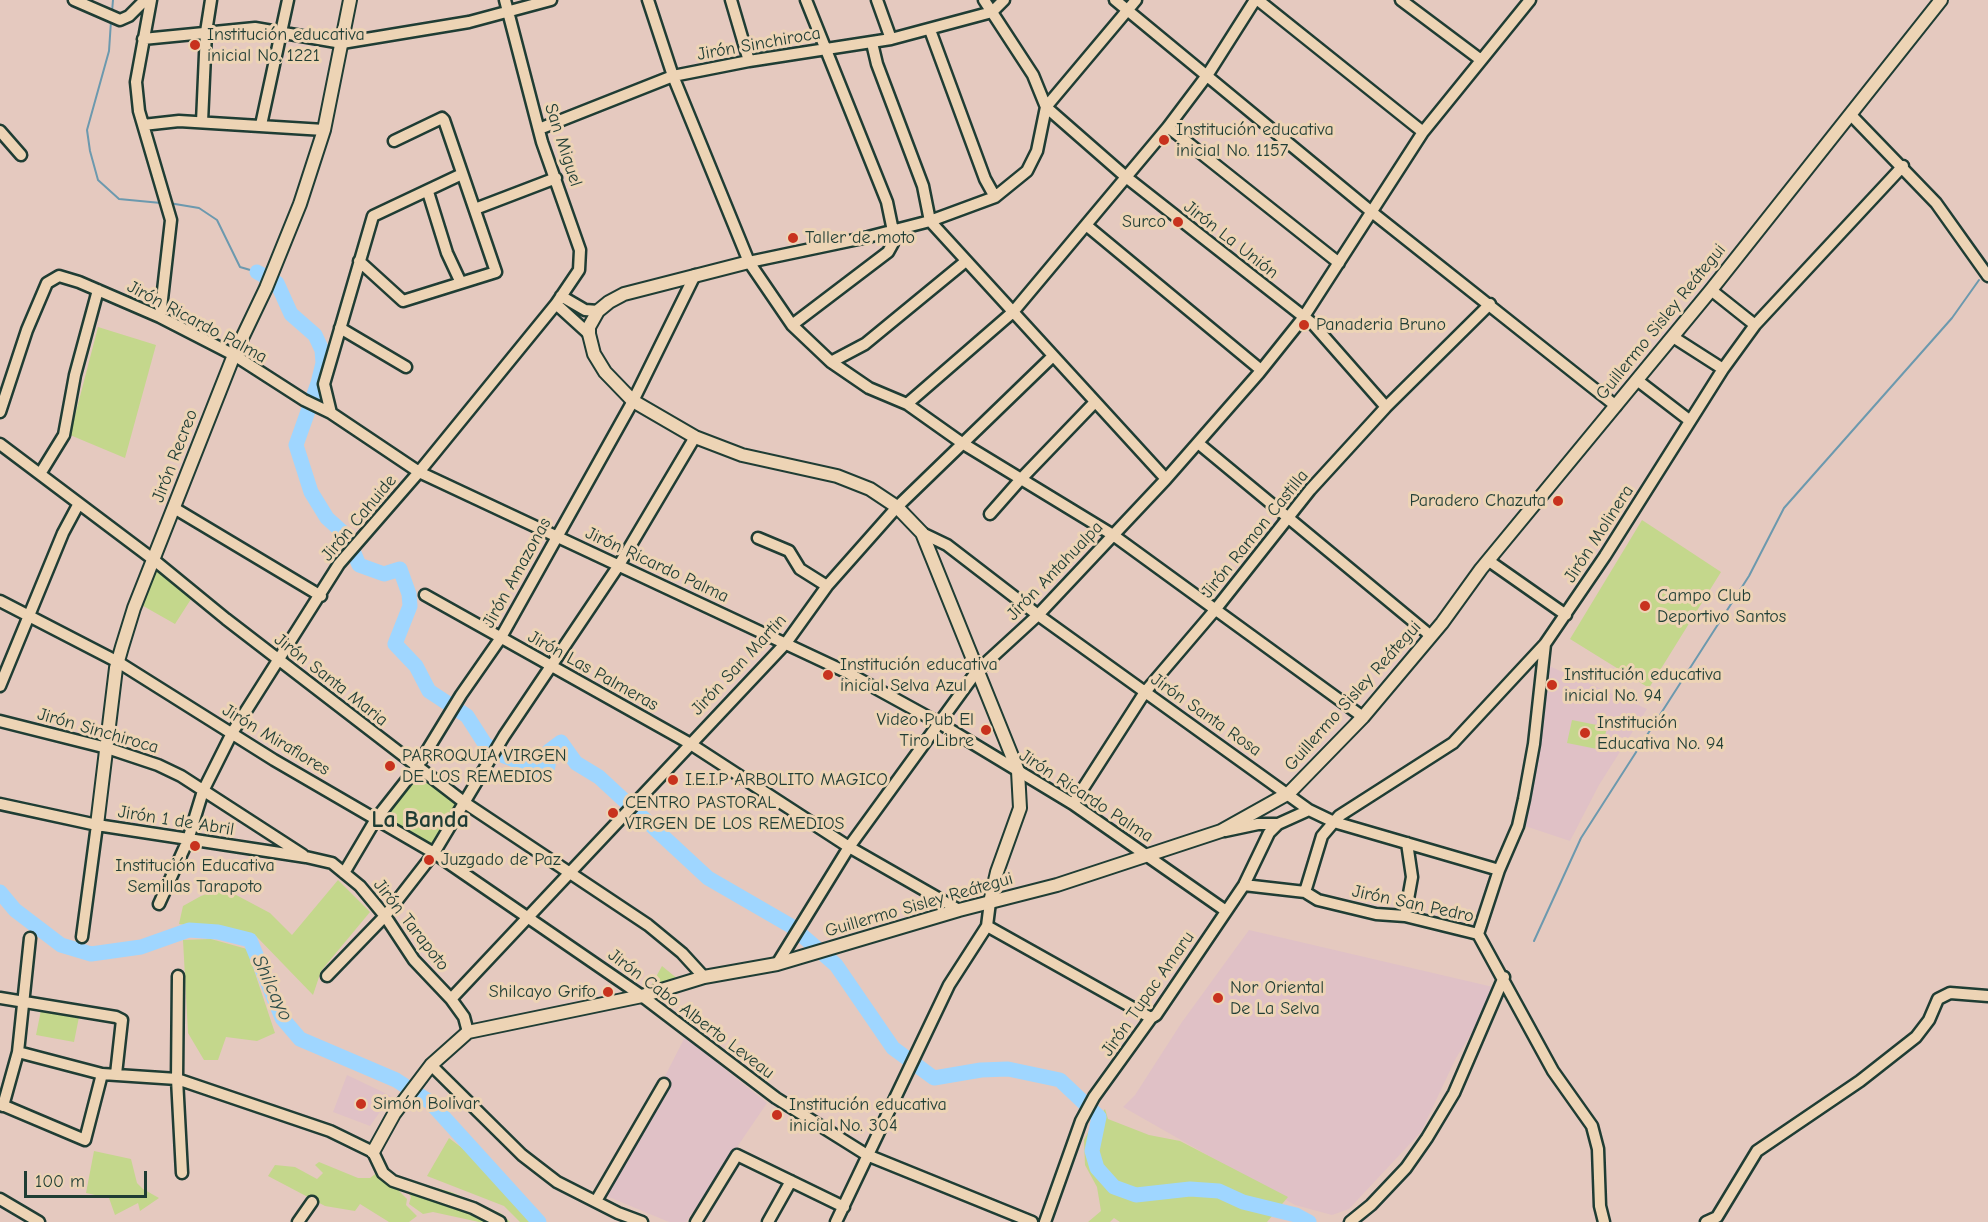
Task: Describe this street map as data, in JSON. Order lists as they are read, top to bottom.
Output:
{
  "streets": {
    "main road": ["Guillermo Sisley Reátegui", "Jirón Recreo"],
    "street": [
      "Jirón Sinchiroca",
      "San Miguel",
      "Jirón La Unión",
      "Jirón Ricardo Palma",
      "Jirón Cahuide",
      "Jirón Ramon Castilla",
      "Jirón Molinera",
      "Jirón Antahualpa",
      "Jirón Amazonas",
      "Jirón San Martin",
      "Jirón Las Palmeras",
      "Jirón Santa Maria",
      "Jirón Santa Rosa",
      "Jirón Miraflores",
      "Jirón 1 de Abril",
      "Jirón San Pedro",
      "Jirón Tarapoto",
      "Jirón Tupac Amaru",
      "Jirón Cabo Alberto Leveau"
    ]
  },
  "crossings": [
    ["Jirón Sinchiroca", "San Miguel"],
    ["Jirón Sinchiroca", "Jirón Recreo"],
    ["Jirón Sinchiroca", "Jirón Cahuide"],
    ["Jirón Sinchiroca", "Jirón 1 de Abril"],
    ["San Miguel", "Jirón Cahuide"],
    ["Jirón La Unión", "Jirón Ramon Castilla"],
    ["Jirón La Unión", "Jirón Antahualpa"],
    ["Jirón Ricardo Palma", "Guillermo Sisley Reátegui"],
    ["Jirón Ricardo Palma", "Jirón Recreo"],
    ["Jirón Ricardo Palma", "Jirón Cahuide"],
    ["Jirón Ricardo Palma", "Jirón Ramon Castilla"],
    ["Jirón Ricardo Palma", "Jirón Antahualpa"],
    ["Jirón Ricardo Palma", "Jirón Amazonas"],
    ["Jirón Ricardo Palma", "Jirón San Martin"],
    ["Jirón Ricardo Palma", "Jirón Tupac Amaru"],
    ["Guillermo Sisley Reátegui", "Jirón Antahualpa"],
    ["Guillermo Sisley Reátegui", "Jirón Las Palmeras"],
    ["Guillermo Sisley Reátegui", "Jirón Santa Maria"],
    ["Guillermo Sisley Reátegui", "Jirón Santa Rosa"],
    ["Guillermo Sisley Reátegui", "Jirón Tarapoto"],
    ["Guillermo Sisley Reátegui", "Jirón Cabo Alberto Leveau"],
    ["Jirón Recreo", "Jirón Santa Maria"],
    ["Jirón Recreo", "Jirón Miraflores"],
    ["Jirón Recreo", "Jirón 1 de Abril"],
    ["Jirón Cahuide", "Jirón Santa Maria"],
    ["Jirón Cahuide", "Jirón Miraflores"],
    ["Jirón Cahuide", "Jirón 1 de Abril"],
    ["Jirón Ramon Castilla", "Jirón Santa Rosa"],
    ["Jirón Molinera", "Jirón Santa Rosa"],
    ["Jirón Molinera", "Jirón San Pedro"],
    ["Jirón Antahualpa", "Jirón Las Palmeras"],
    ["Jirón Antahualpa", "Jirón Santa Rosa"],
    ["Jirón Amazonas", "Jirón Las Palmeras"],
    ["Jirón Amazonas", "Jirón Santa Maria"],
    ["Jirón Amazonas", "Jirón Miraflores"],
    ["Jirón Amazonas", "Jirón 1 de Abril"],
    ["Jirón Amazonas", "Jirón Tarapoto"],
    ["Jirón San Martin", "Jirón Las Palmeras"],
    ["Jirón San Martin", "Jirón Santa Maria"],
    ["Jirón San Martin", "Jirón Miraflores"],
    ["Jirón San Martin", "Jirón Tarapoto"],
    ["Jirón San Martin", "Jirón Cabo Alberto Leveau"],
    ["Jirón Miraflores", "Jirón Cabo Alberto Leveau"],
    ["Jirón 1 de Abril", "Jirón Tarapoto"],
    ["Jirón San Pedro", "Jirón Tupac Amaru"]
  ],
  "districts": ["La Banda"],
  "water": ["Shilcayo"],
  "places": [
    "Institución educativa inicial No. 1221",
    "Institución educativa inicial No. 1157",
    "Surco",
    "Taller de moto",
    "Panaderia Bruno",
    "Paradero Chazuta",
    "Campo Club Deportivo Santos",
    "Institución educativa inicial Selva Azul",
    "Institución educativa inicial No. 94",
    "Video Pub El Tiro Libre",
    "Institución Educativa No. 94",
    "PARROQUIA VIRGEN DE LOS REMEDIOS",
    "I.E.I.P ARBOLITO MAGICO",
    "CENTRO PASTORAL VIRGEN DE LOS REMEDIOS",
    "Institución Educativa Semillas Tarapoto",
    "Juzgado de Paz",
    "Shilcayo Grifo",
    "Nor Oriental De La Selva",
    "Simón Bolivar",
    "Institución educativa inicial No. 304"
  ],
  "scale_bar": "100 m"
}
